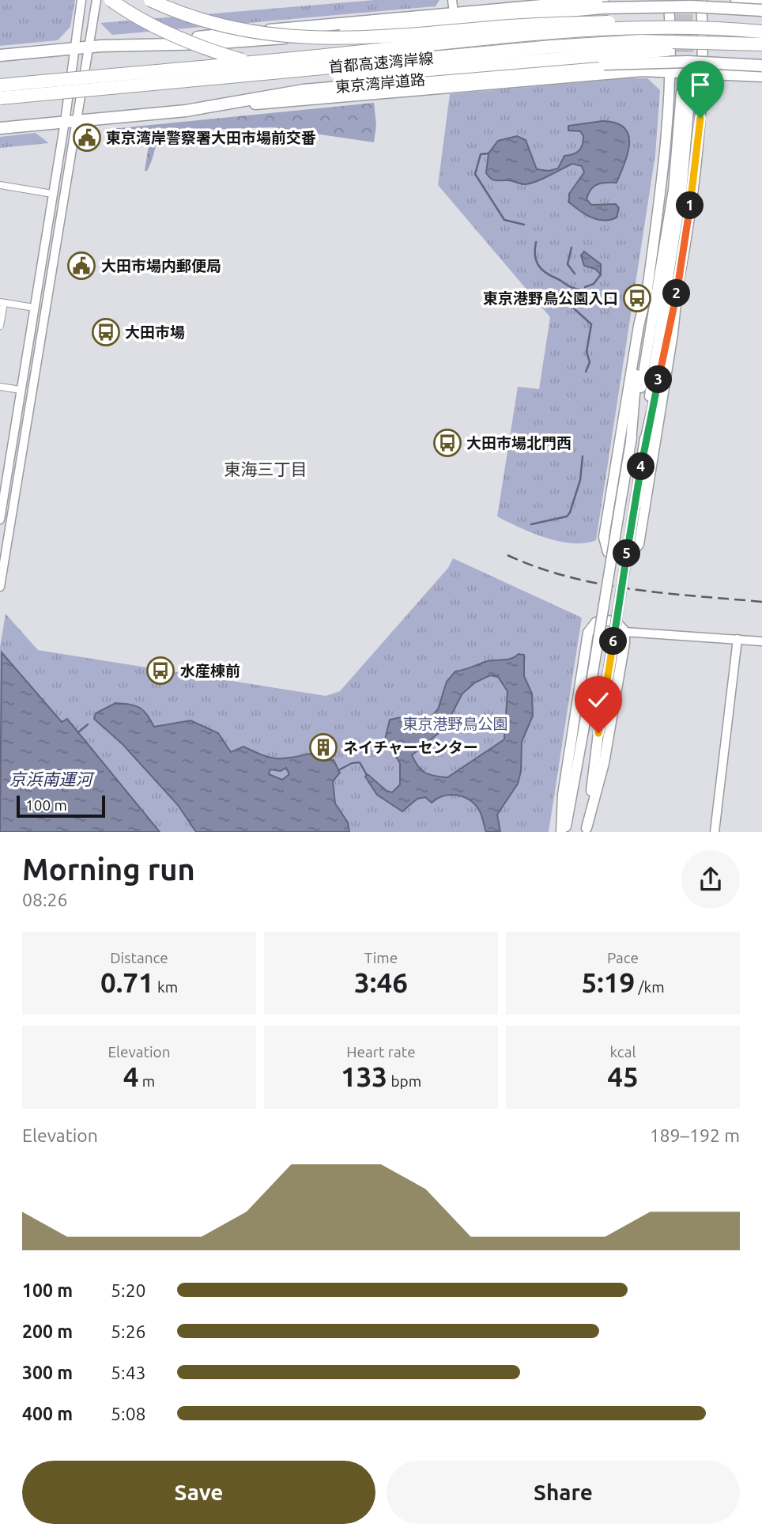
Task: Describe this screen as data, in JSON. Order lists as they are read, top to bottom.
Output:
{
  "streets": {
    "highway": ["首都高速湾岸線", "東京湾岸道路"]
  },
  "districts": ["東海三丁目"],
  "water": ["京浜南運河"],
  "parks": ["東京港野鳥公園"],
  "places": {
    "public building": ["東京湾岸警察署大田市場前交番", "大田市場内郵便局"],
    "bus stop": [
      "東京港野鳥公園入口",
      "大田市場",
      "大田市場北門西",
      "水産棟前"
    ],
    "building": ["ネイチャーセンター"]
  },
  "scale_bar": "100 m",
  "page": {
    "pins": [
      "1",
      "2",
      "3",
      "4",
      "5",
      "6"
    ],
    "scale": "100 m",
    "heading": ["Morning run", "08:26"],
    "stats": [
      ["Distance", "0.71 km"],
      ["Time", "3:46"],
      ["Pace", "5:19 /km"],
      ["Elevation", "4 m"],
      ["Heart rate", "133 bpm"],
      ["kcal", "45"]
    ],
    "chart": ["Elevation", "189–192 m"],
    "list": [
      {
        "name": "100 m",
        "note": "5:20"
      },
      {
        "name": "200 m",
        "note": "5:26"
      },
      {
        "name": "300 m",
        "note": "5:43"
      },
      {
        "name": "400 m",
        "note": "5:08"
      }
    ],
    "buttons": ["Save", "Share"]
  }
}
